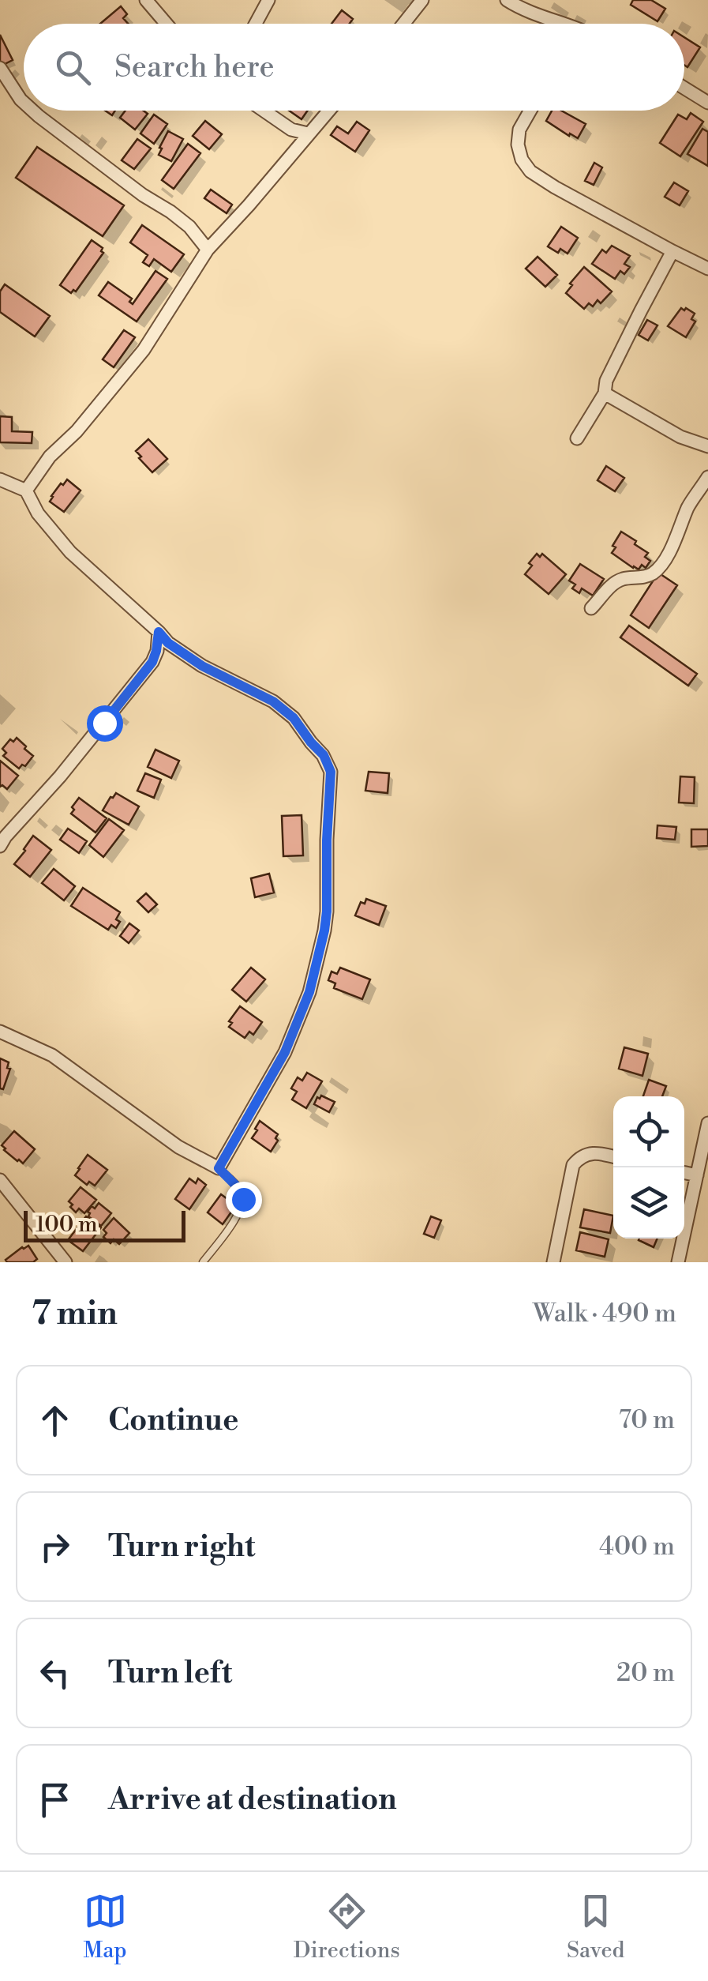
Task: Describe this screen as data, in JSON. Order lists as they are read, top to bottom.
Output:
{
  "scale_bar": "100 m",
  "page": {
    "search": "Search here",
    "scale": "100 m",
    "heading": ["7 min", "Walk · 490 m"],
    "list": [
      ["Continue", "70 m"],
      ["Turn right", "400 m"],
      ["Turn left", "20 m"],
      "Arrive at destination"
    ],
    "nav": ["Map", "Directions", "Saved"]
  }
}
